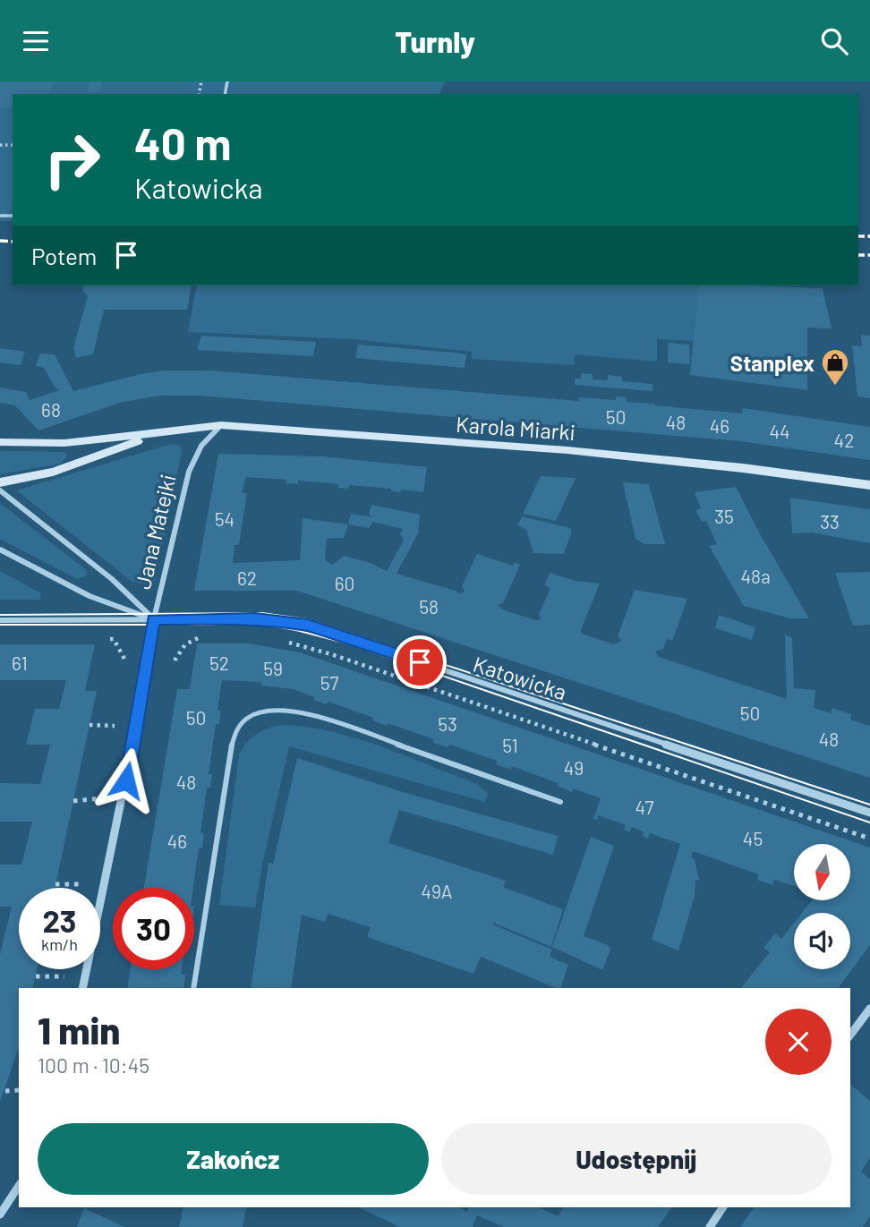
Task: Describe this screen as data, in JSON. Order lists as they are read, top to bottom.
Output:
{
  "streets": {
    "main road": ["Karola Miarki"],
    "street": ["Jana Matejki", "Katowicka"]
  },
  "crossings": [
    ["Karola Miarki", "Jana Matejki"],
    ["Jana Matejki", "Katowicka"]
  ],
  "places": {
    "shop": ["Stanplex"]
  },
  "house_numbers": [
    "68",
    "50",
    "48",
    "46",
    "44",
    "42",
    "35",
    "54",
    "33",
    "48a",
    "62",
    "60",
    "58",
    "61",
    "52",
    "59",
    "57",
    "50",
    "50",
    "53",
    "48",
    "51",
    "49",
    "48",
    "47",
    "45",
    "46",
    "49A"
  ],
  "north": "bottom",
  "page": {
    "header": "Turnly",
    "turn": ["40 m", "Katowicka"],
    "then": "Potem",
    "speed": "23 km/h",
    "limit": "30",
    "heading": ["1 min", "100 m · 10:45"],
    "buttons": ["Zakończ", "Udostępnij"]
  }
}
